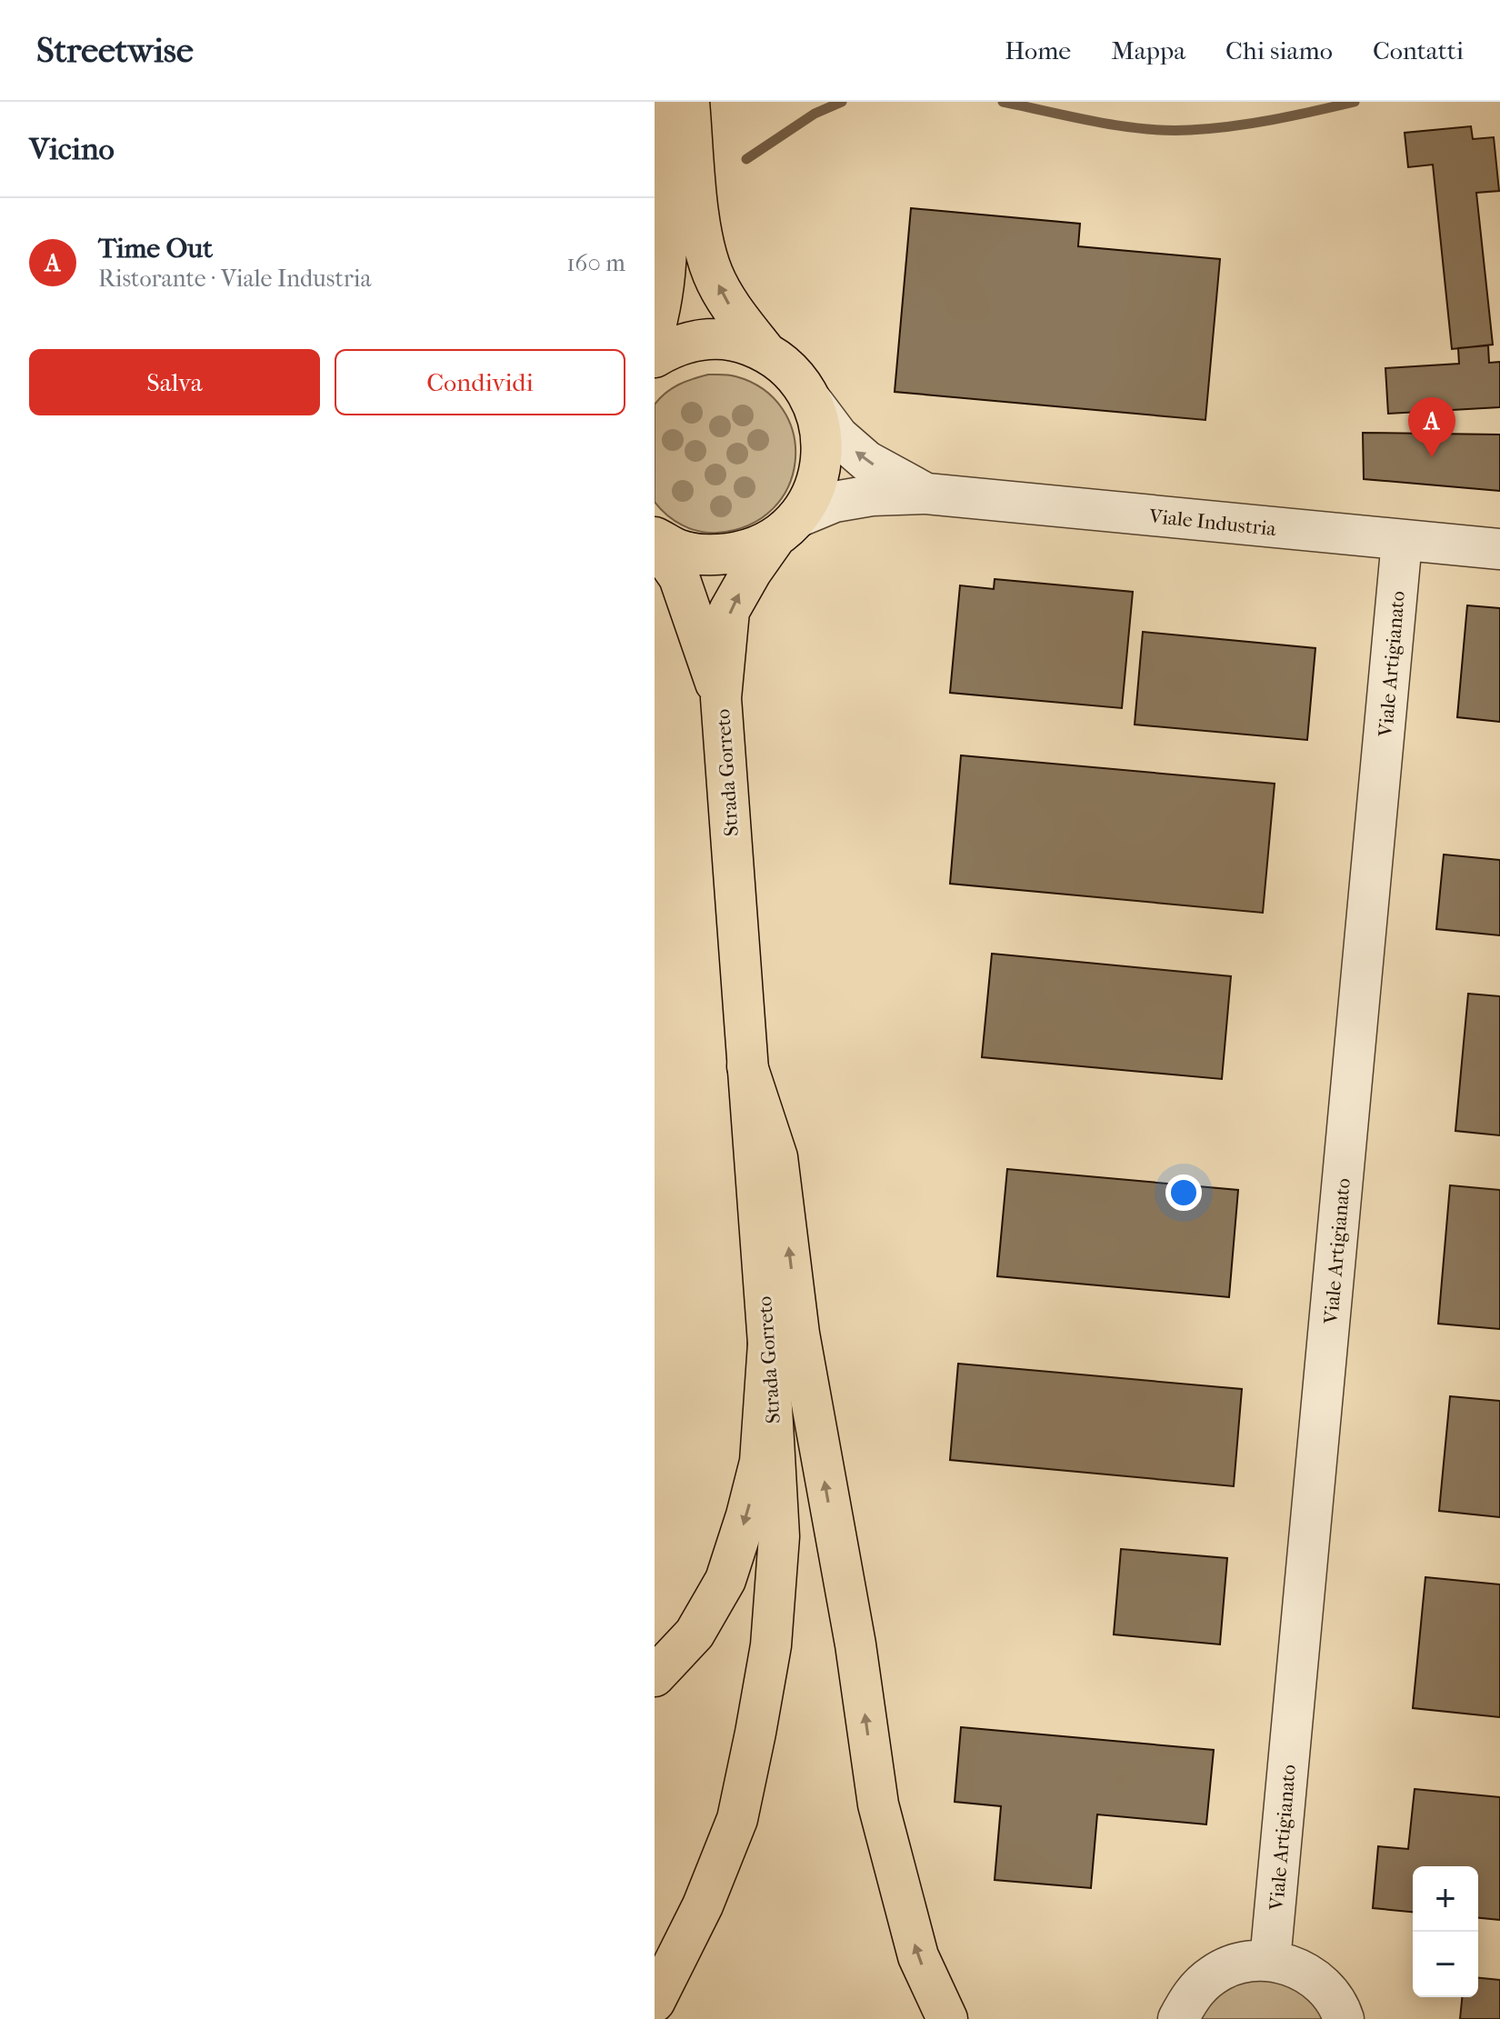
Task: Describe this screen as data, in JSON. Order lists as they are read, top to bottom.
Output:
{
  "streets": {
    "main road": ["Strada Gorreto"],
    "street": ["Viale Industria", "Viale Artigianato"]
  },
  "crossings": [
    ["Viale Industria", "Viale Artigianato"],
    ["Viale Industria", "Strada Gorreto"]
  ],
  "page": {
    "header": "Streetwise",
    "nav": [
      "Home",
      "Mappa",
      "Chi siamo",
      "Contatti"
    ],
    "heading": "Vicino",
    "list": [
      {
        "mark": "A",
        "name": "Time Out",
        "note": "Ristorante · Viale Industria",
        "value": "160 m"
      }
    ],
    "buttons": ["Salva", "Condividi"],
    "pins": "A",
    "map_buttons": ["+", "−"]
  }
}
